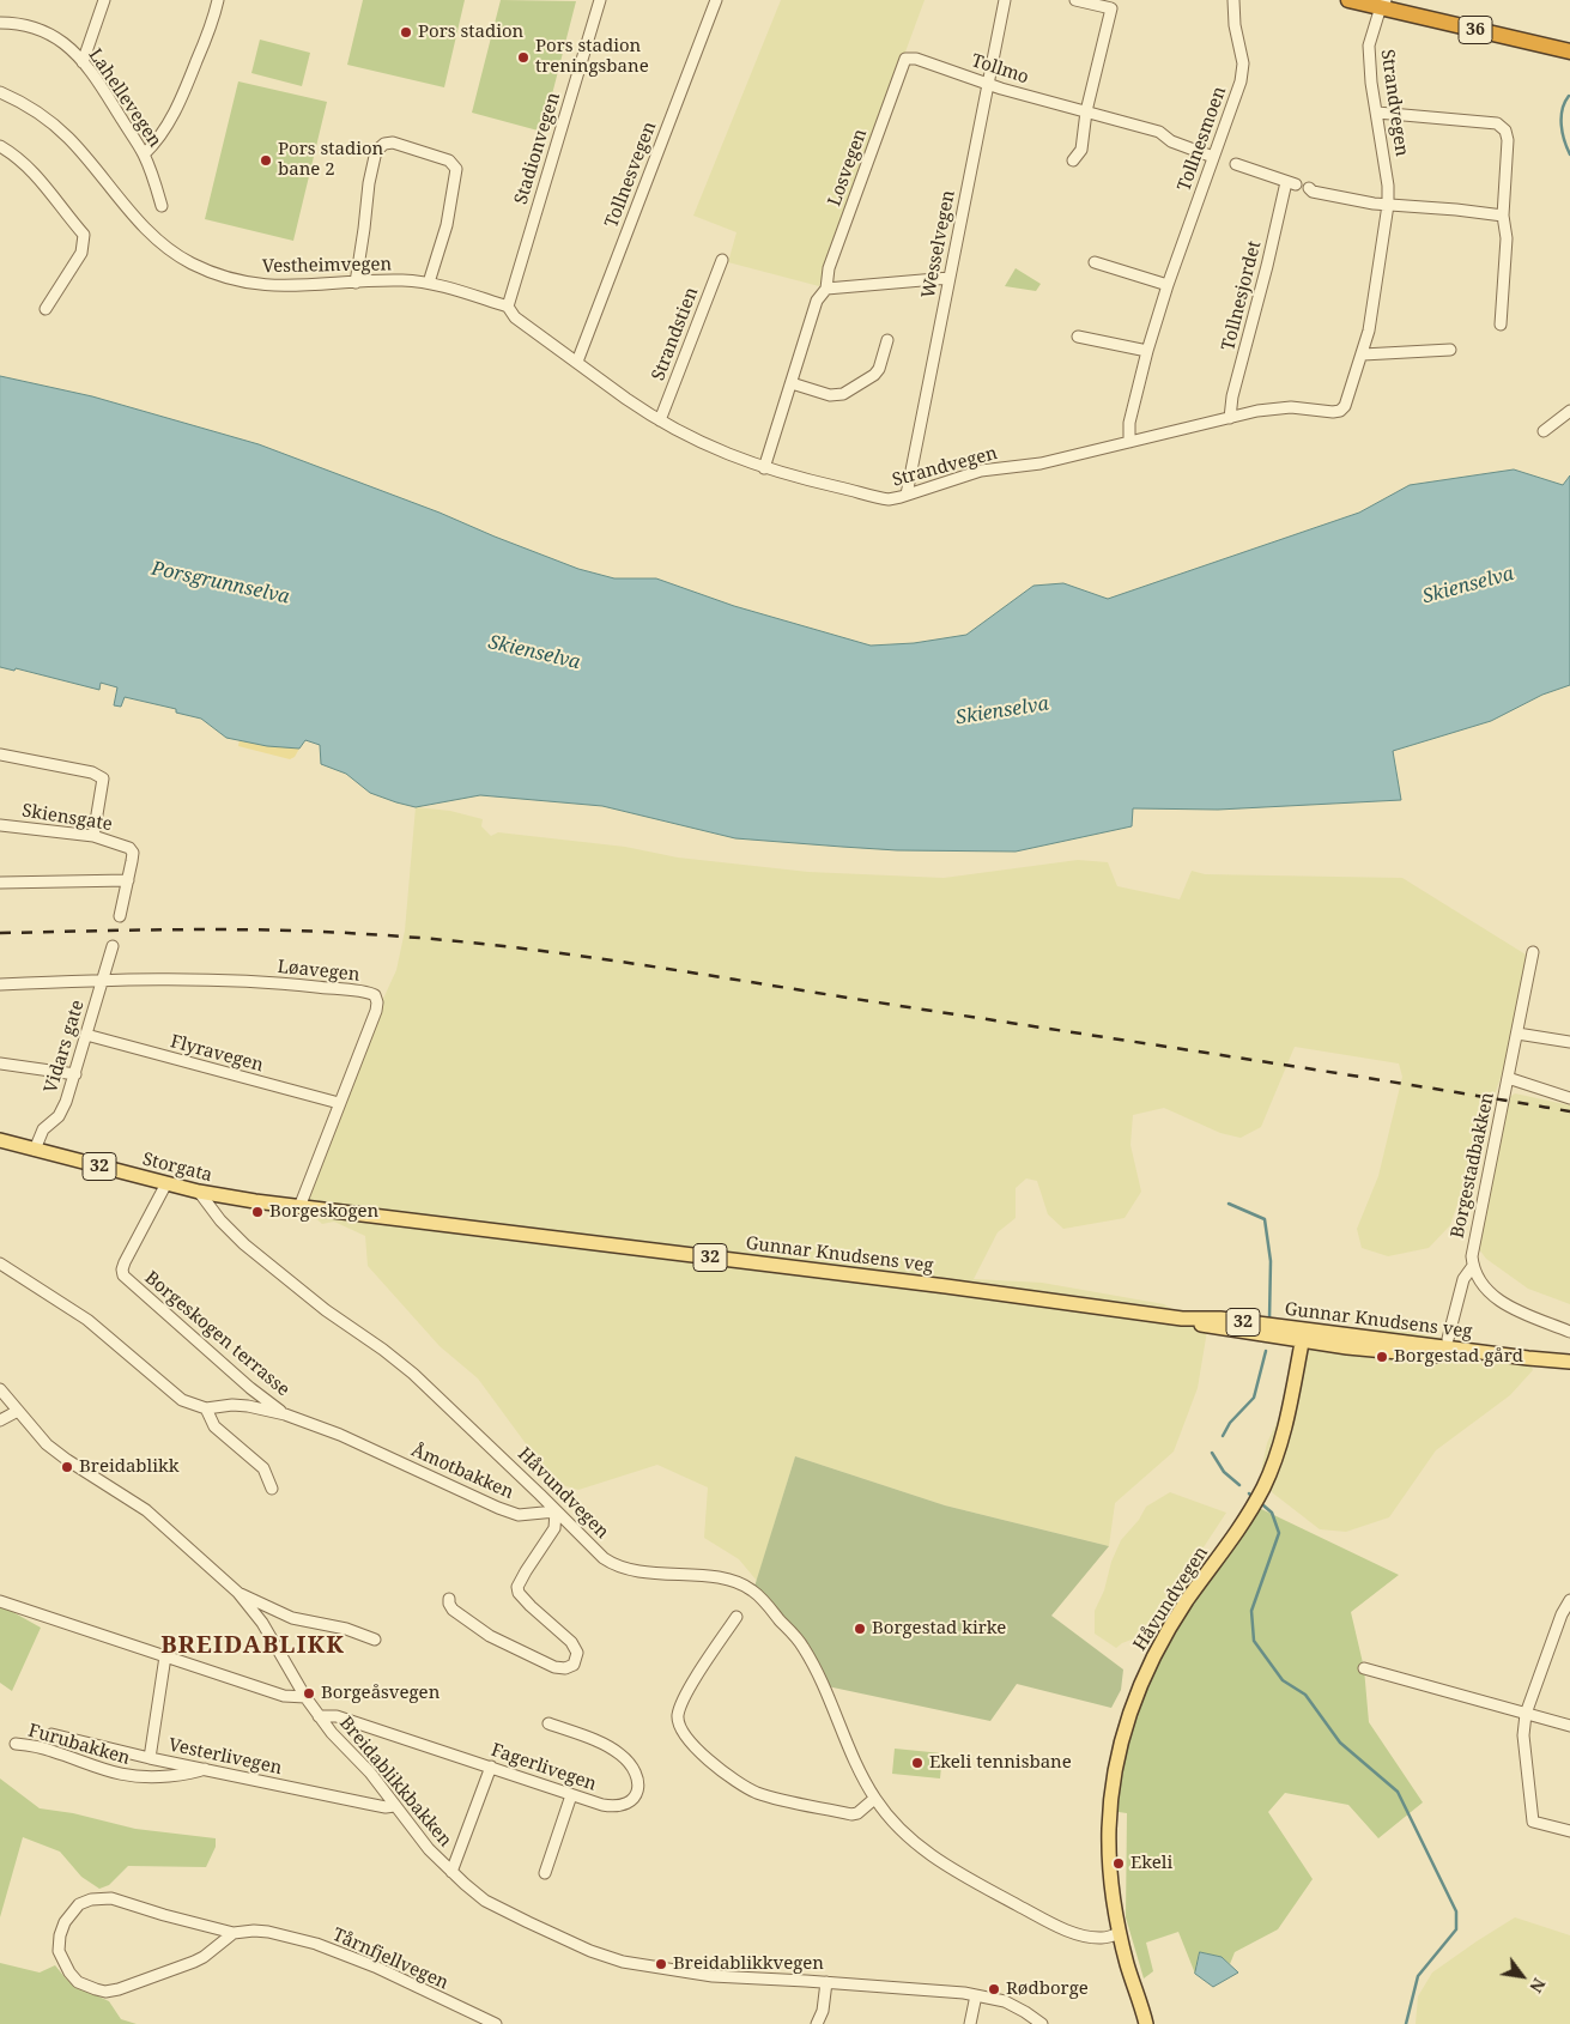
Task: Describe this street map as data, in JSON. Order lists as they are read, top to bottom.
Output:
{
  "streets": {
    "highway": ["36"],
    "main road": [
      "32",
      "Storgata",
      "Gunnar Knudsens veg",
      "Håvundvegen"
    ],
    "street": [
      "Tollmo",
      "Lahellevegen",
      "Strandvegen",
      "Tollnesmoen",
      "Stadionvegen",
      "Losvegen",
      "Tollnesvegen",
      "Wesselvegen",
      "Vestheimvegen",
      "Tollnesjordet",
      "Strandstien",
      "Skiensgate",
      "Løavegen",
      "Vidars gate",
      "Flyravegen",
      "Borgestadbakken",
      "Borgeskogen terrasse",
      "Åmotbakken",
      "Furubakken",
      "Vesterlivegen",
      "Fagerlivegen",
      "Breidablikkbakken",
      "Tårnfjellvegen"
    ]
  },
  "crossings": [
    ["36", "Strandvegen"],
    ["Tollmo", "Tollnesmoen"],
    ["Tollmo", "Losvegen"],
    ["Tollmo", "Wesselvegen"],
    ["Strandvegen", "Tollnesmoen"],
    ["Strandvegen", "Stadionvegen"],
    ["Strandvegen", "Losvegen"],
    ["Strandvegen", "Tollnesvegen"],
    ["Strandvegen", "Wesselvegen"],
    ["Strandvegen", "Vestheimvegen"],
    ["Strandvegen", "Tollnesjordet"],
    ["Strandvegen", "Strandstien"],
    ["Stadionvegen", "Vestheimvegen"],
    ["Løavegen", "Vidars gate"],
    ["Løavegen", "Flyravegen"],
    ["Løavegen", "Storgata"],
    ["Vidars gate", "Flyravegen"],
    ["Vidars gate", "Storgata"],
    ["Storgata", "Gunnar Knudsens veg"],
    ["Storgata", "Borgeskogen terrasse"],
    ["Storgata", "Håvundvegen"],
    ["Gunnar Knudsens veg", "Håvundvegen"],
    ["Borgeskogen terrasse", "Åmotbakken"],
    ["Åmotbakken", "Håvundvegen"],
    ["Furubakken", "Vesterlivegen"],
    ["Vesterlivegen", "Breidablikkbakken"],
    ["Fagerlivegen", "Breidablikkbakken"]
  ],
  "districts": ["BREIDABLIKK"],
  "water": ["Porsgrunnselva", "Skienselva"],
  "places": [
    "Pors stadion",
    "Pors stadion treningsbane",
    "Pors stadion bane 2",
    "Borgeskogen",
    "Borgestad gård",
    "Breidablikk",
    "Borgestad kirke",
    "Borgeåsvegen",
    "Ekeli tennisbane",
    "Ekeli",
    "Breidablikkvegen",
    "Rødborge"
  ],
  "north": "bottom right"
}
